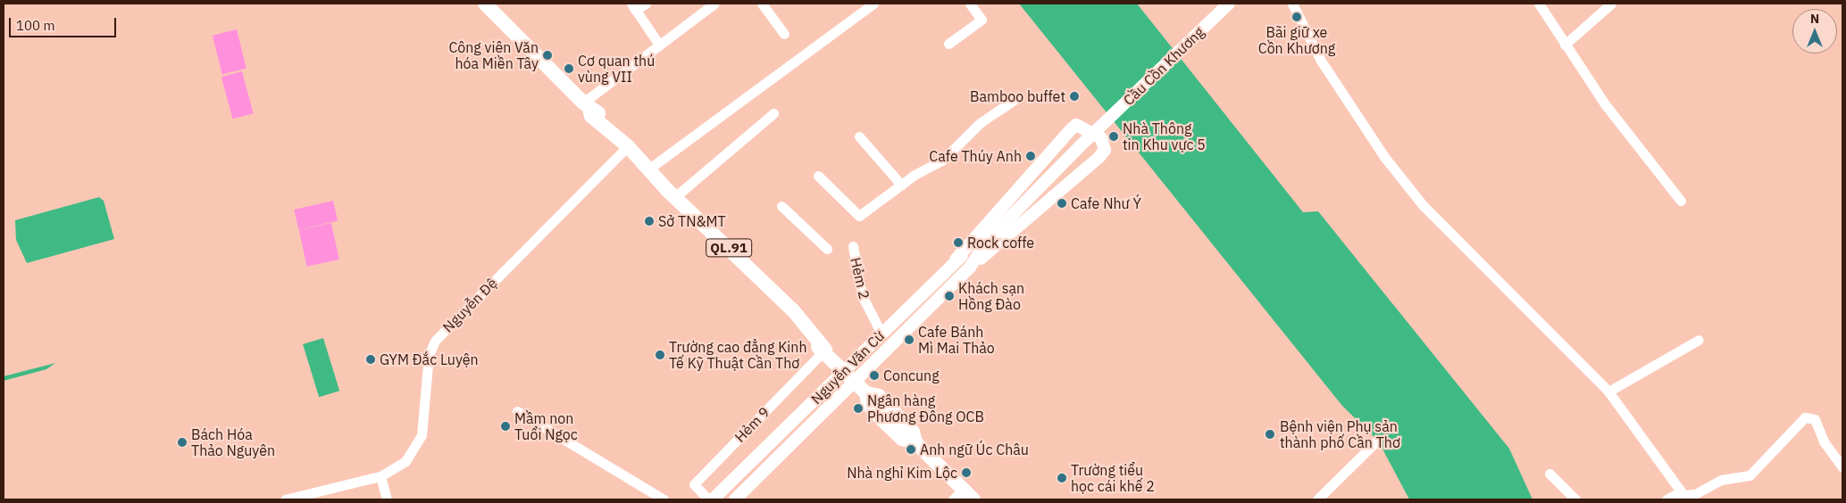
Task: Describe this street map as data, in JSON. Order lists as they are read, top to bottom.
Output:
{
  "streets": {
    "highway": ["QL.91"],
    "main road": ["Cầu Cồn Khương", "Nguyễn Văn Cừ"],
    "street": ["Hẻm 2", "Nguyễn Đệ", "Hẻm 9"]
  },
  "crossings": [
    ["Cầu Cồn Khương", "Nguyễn Văn Cừ"],
    ["QL.91", "Nguyễn Đệ"],
    ["QL.91", "Nguyễn Văn Cừ"],
    ["QL.91", "Hẻm 9"],
    ["Hẻm 2", "Nguyễn Văn Cừ"]
  ],
  "places": [
    "Bãi giữ xe Cồn Khương",
    "Công viên Văn hóa Miền Tây",
    "Cơ quan thú vùng VII",
    "Bamboo buffet",
    "Nhà Thông tin Khu vực 5",
    "Cafe Thúy Anh",
    "Cafe Như Ý",
    "Sở TN&MT",
    "Rock coffe",
    "Khách sạn Hồng Đào",
    "Cafe Bánh Mì Mai Thảo",
    "Trường cao đẳng Kinh Tế Kỹ Thuật Cần Thơ",
    "GYM Đắc Luyện",
    "Concung",
    "Ngân hàng Phương Đông OCB",
    "Mầm non Tuổi Ngọc",
    "Bệnh viện Phụ sản thành phố Cần Thơ",
    "Bách Hóa Thảo Nguyên",
    "Anh ngữ Úc Châu",
    "Nhà nghỉ Kim Lộc",
    "Trường tiểu học cái khế 2"
  ],
  "scale_bar": "100 m",
  "north": "top"
}
